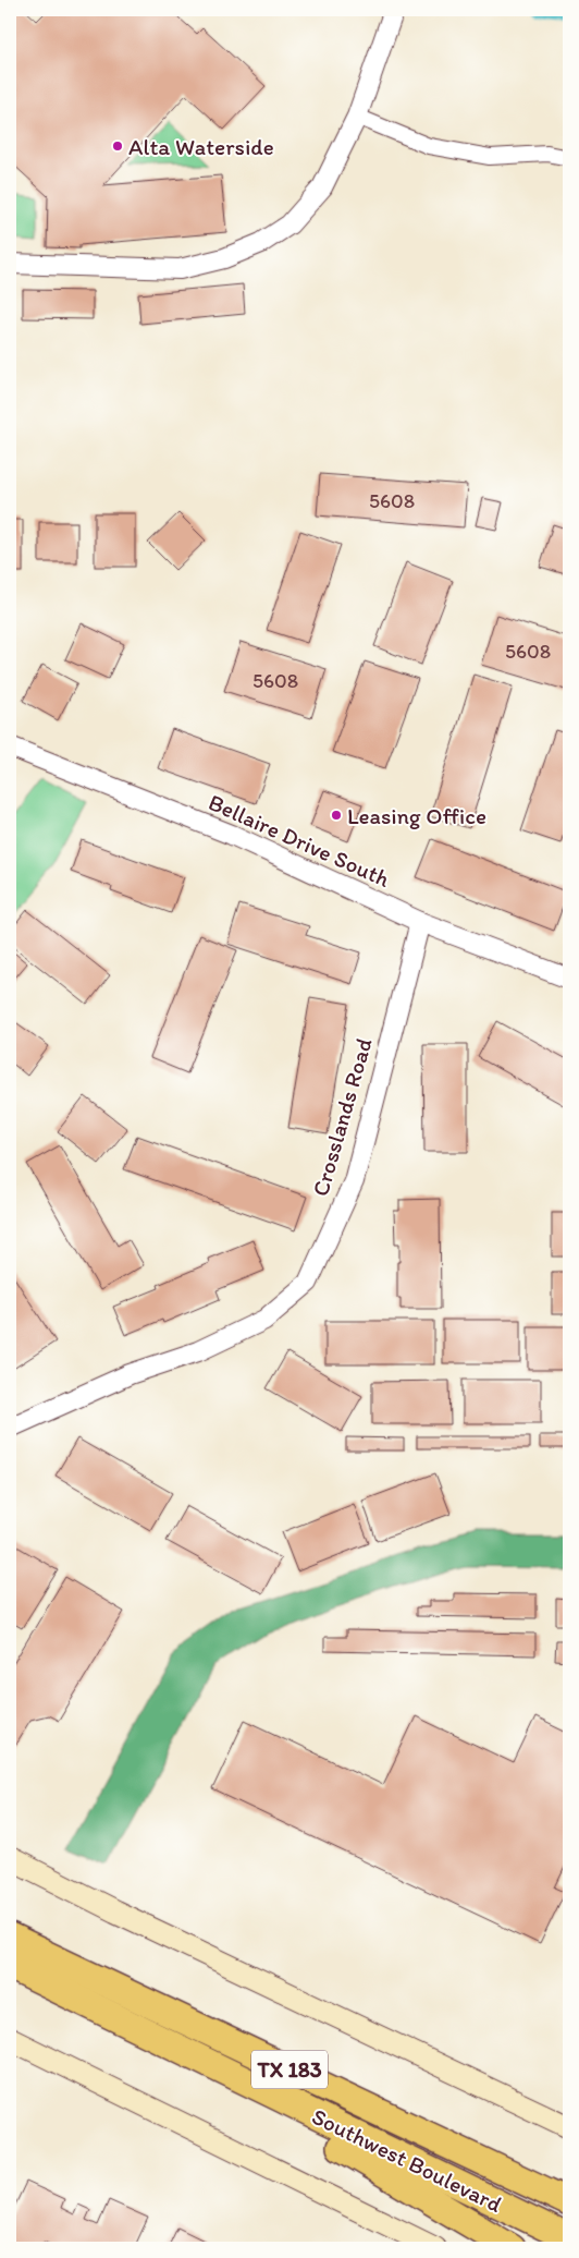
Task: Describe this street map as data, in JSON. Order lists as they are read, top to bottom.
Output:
{
  "streets": {
    "highway": ["TX 183", "Southwest Boulevard"],
    "street": ["Bellaire Drive South", "Crosslands Road"]
  },
  "crossings": [
    ["Bellaire Drive South", "Crosslands Road"]
  ],
  "places": ["Alta Waterside", "Leasing Office"],
  "house_numbers": ["5608", "5608", "5608"]
}
